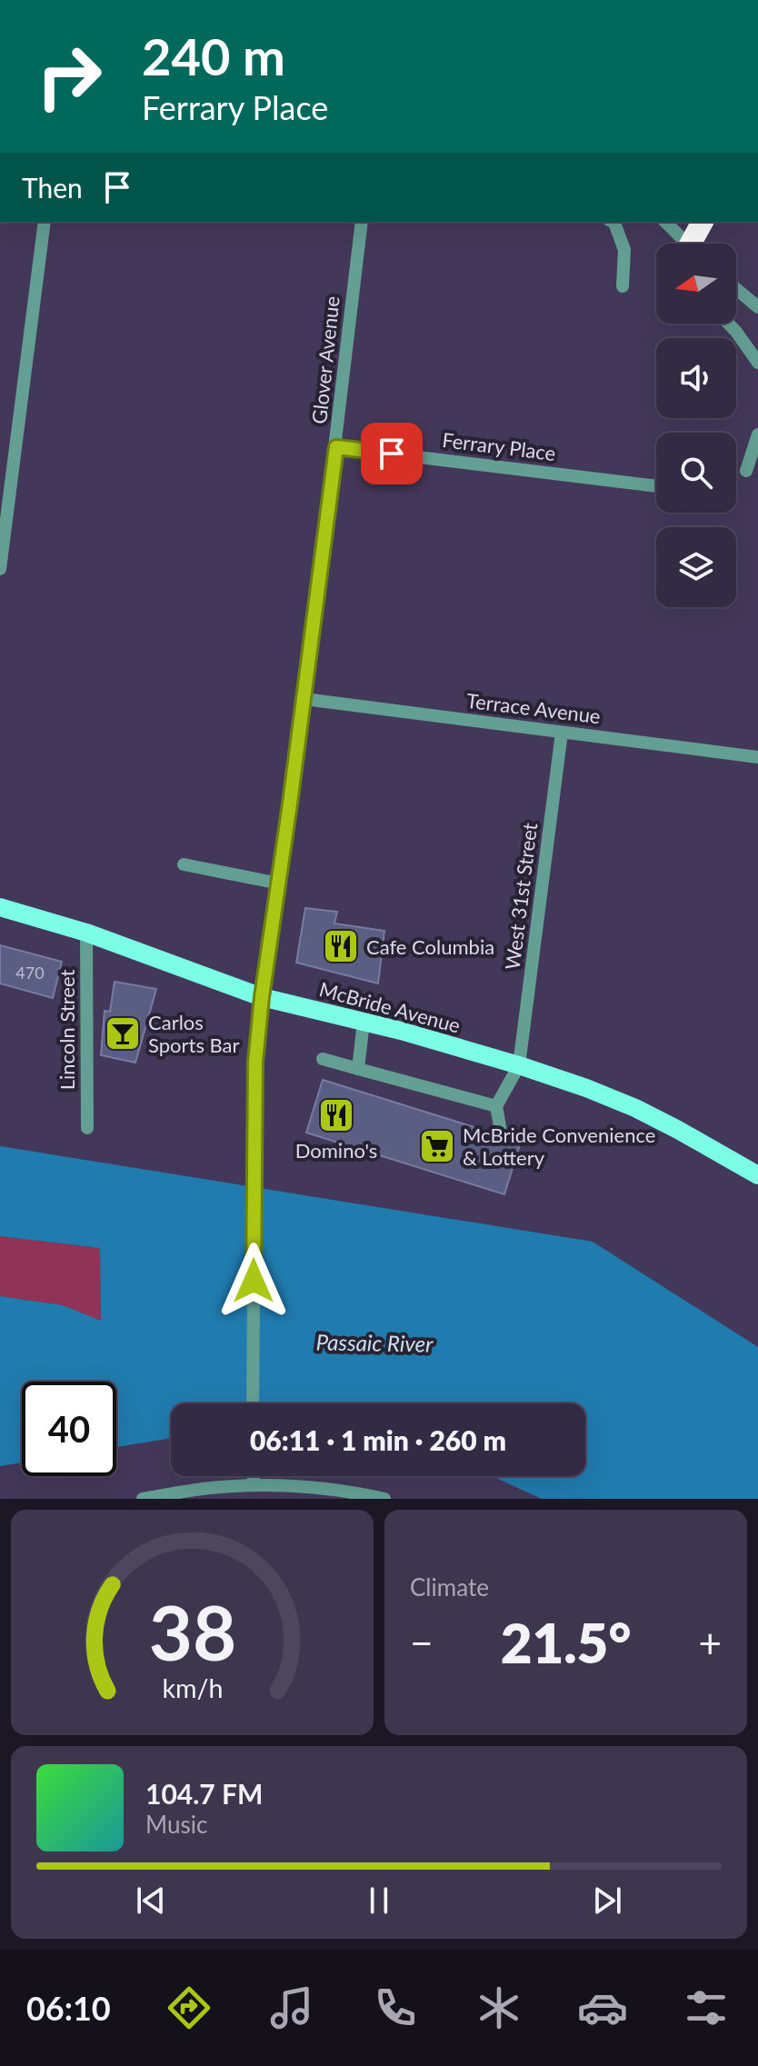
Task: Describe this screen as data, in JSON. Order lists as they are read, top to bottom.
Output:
{
  "streets": {
    "main road": ["McBride Avenue"],
    "street": [
      "Glover Avenue",
      "Ferrary Place",
      "Terrace Avenue",
      "West 31st Street",
      "Lincoln Street"
    ]
  },
  "crossings": [
    ["Glover Avenue", "Ferrary Place"],
    ["Glover Avenue", "Terrace Avenue"],
    ["Glover Avenue", "McBride Avenue"],
    ["Terrace Avenue", "West 31st Street"],
    ["West 31st Street", "McBride Avenue"],
    ["McBride Avenue", "Lincoln Street"]
  ],
  "water": ["Passaic River"],
  "places": {
    "restaurant": ["Cafe Columbia", "Domino's"],
    "bar": ["Carlos Sports Bar"],
    "supermarket": ["McBride Convenience & Lottery"]
  },
  "house_numbers": ["470"],
  "north": "left",
  "page": {
    "turn": ["240 m", "Ferrary Place"],
    "then": "Then",
    "limit": "40",
    "trip": "06:11 · 1 min · 260 m",
    "tile": "Climate",
    "heat": ["−", "21.5°", "+"],
    "song": ["104.7 FM", "Music"],
    "tabs": "06:10",
    "gauge": ["38", "km/h"]
  }
}
